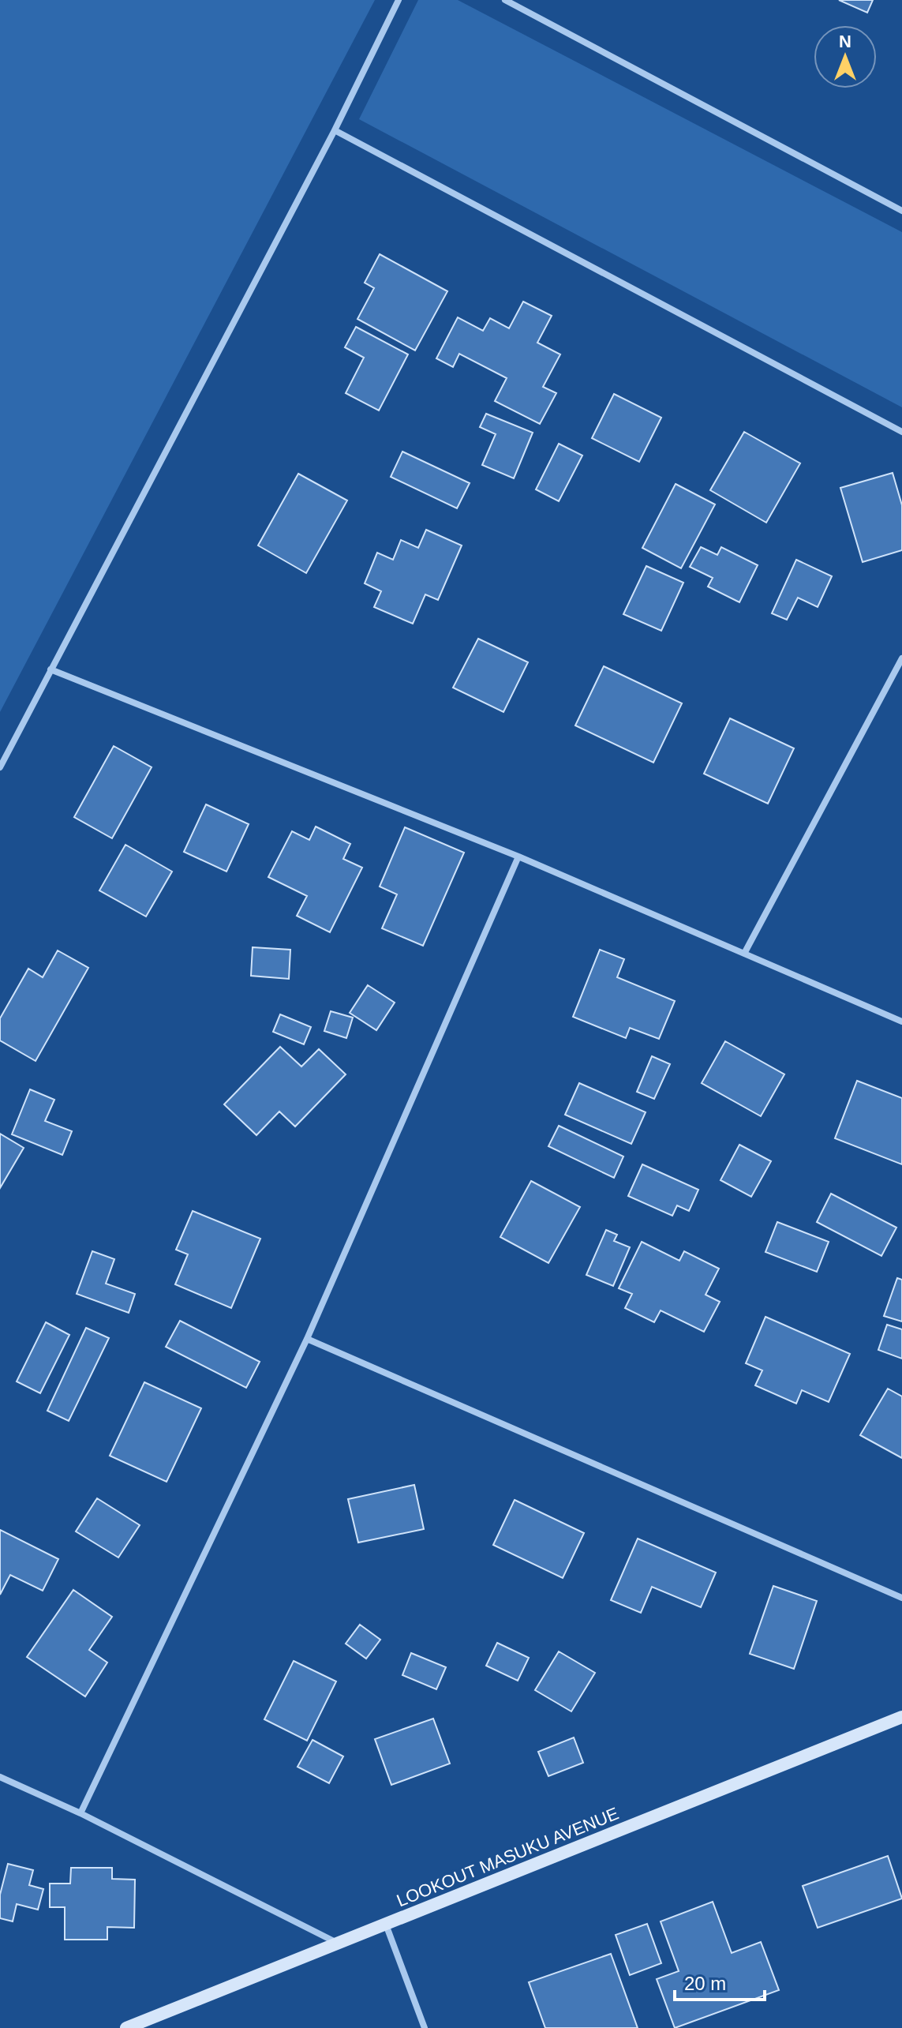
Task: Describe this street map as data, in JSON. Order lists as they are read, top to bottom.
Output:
{
  "streets": {
    "street": ["LOOKOUT MASUKU AVENUE"]
  },
  "scale_bar": "20 m",
  "north": "top"
}
